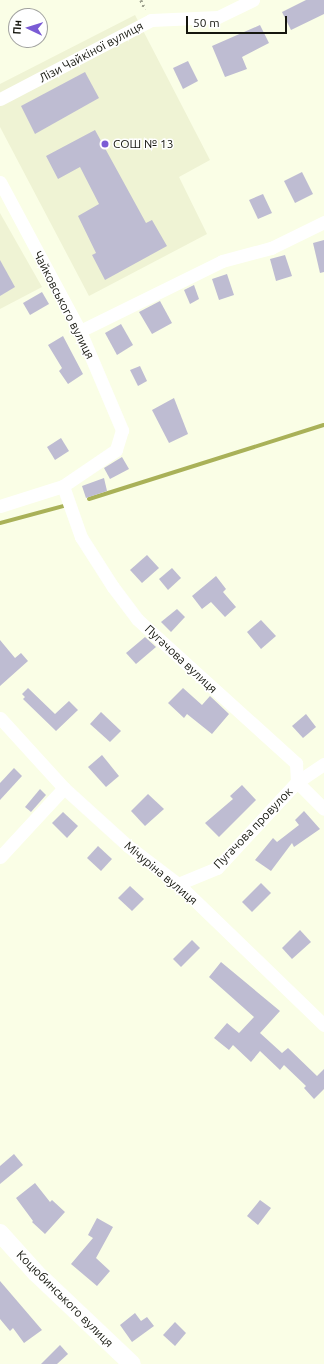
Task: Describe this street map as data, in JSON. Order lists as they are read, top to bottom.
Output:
{
  "streets": {
    "street": [
      "Лізи Чайкіної вулиця",
      "Чайковського вулиця",
      "Пугачова вулиця",
      "Пугачова провулок",
      "Мічуріна вулиця",
      "Коцюбинського вулиця"
    ]
  },
  "crossings": [
    ["Чайковського вулиця", "Пугачова вулиця"],
    ["Пугачова вулиця", "Пугачова провулок"],
    ["Пугачова провулок", "Мічуріна вулиця"]
  ],
  "places": ["СОШ № 13"],
  "scale_bar": "50 m",
  "north": "left"
}
